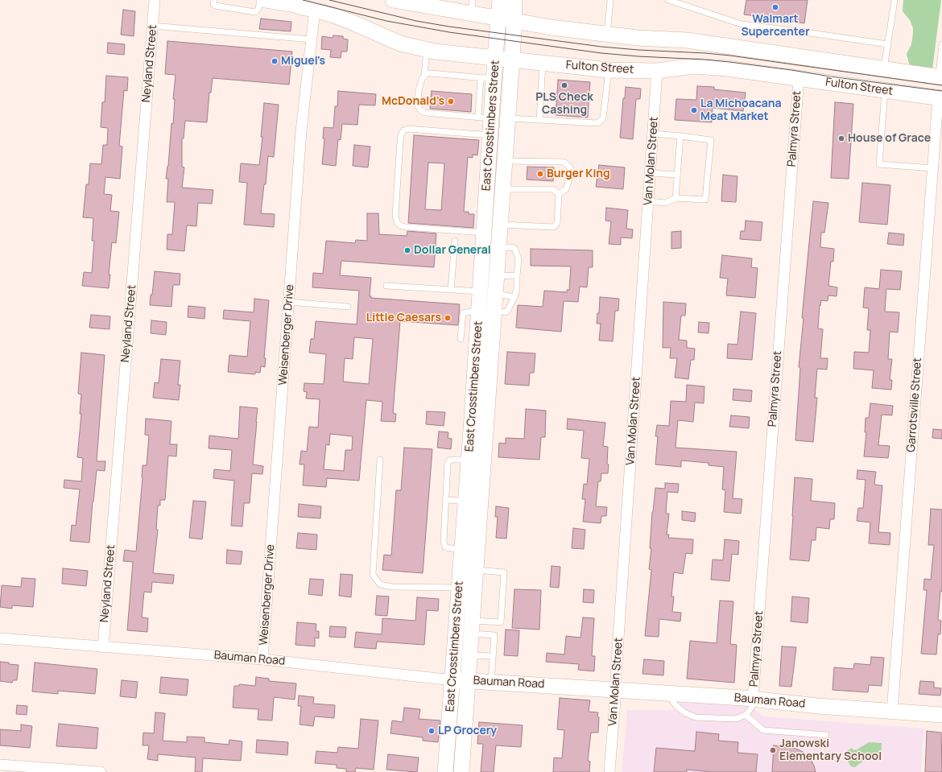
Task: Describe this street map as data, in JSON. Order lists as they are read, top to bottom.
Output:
{
  "streets": {
    "main road": ["Fulton Street", "East Crosstimbers Street", "Bauman Road"],
    "street": [
      "Neyland Street",
      "Palmyra Street",
      "Van Molan Street",
      "Weisenberger Drive",
      "Garrotsville Street"
    ]
  },
  "crossings": [
    ["Neyland Street", "Bauman Road"],
    ["Fulton Street", "East Crosstimbers Street"],
    ["Fulton Street", "Palmyra Street"],
    ["Fulton Street", "Van Molan Street"],
    ["Fulton Street", "Weisenberger Drive"],
    ["Fulton Street", "Garrotsville Street"],
    ["East Crosstimbers Street", "Bauman Road"],
    ["Palmyra Street", "Bauman Road"],
    ["Van Molan Street", "Bauman Road"],
    ["Weisenberger Drive", "Bauman Road"],
    ["Garrotsville Street", "Bauman Road"]
  ],
  "places": [
    "Walmart Supercenter",
    "Miguel's",
    "PLS Check Cashing",
    "McDonald's",
    "La Michoacana Meat Market",
    "House of Grace",
    "Burger King",
    "Dollar General",
    "Little Caesars",
    "LP Grocery",
    "Janowski Elementary School"
  ]
}
